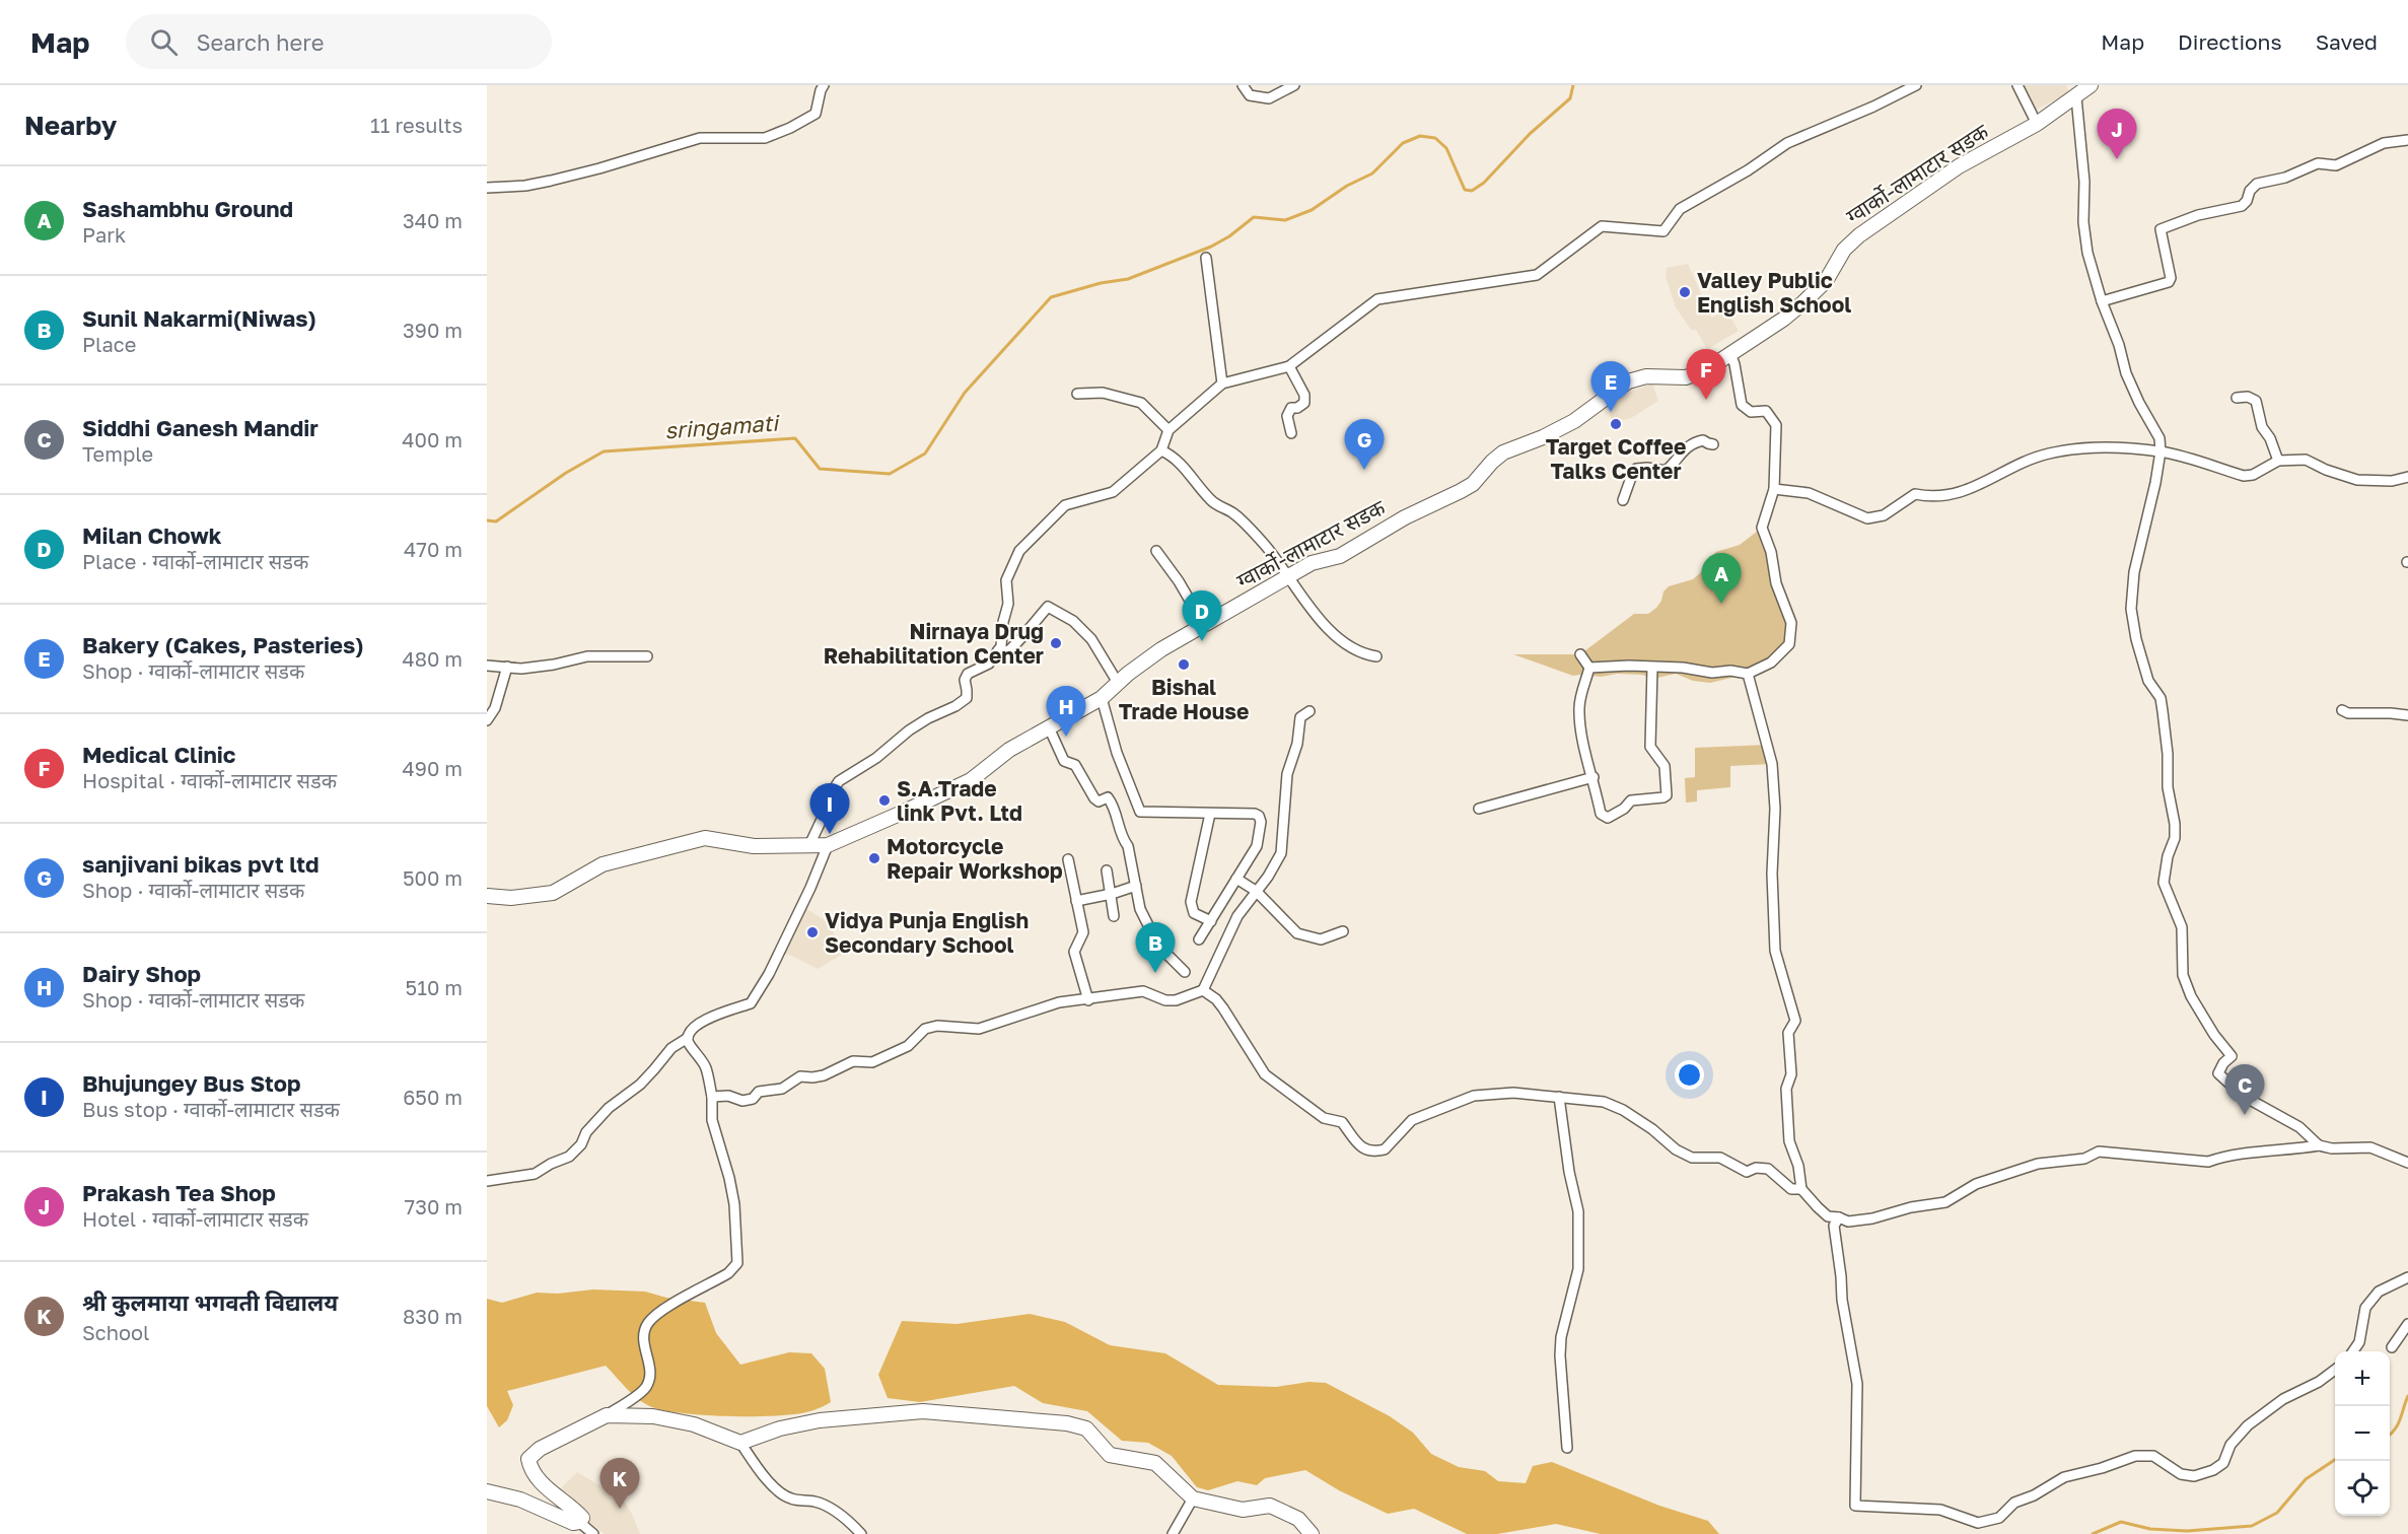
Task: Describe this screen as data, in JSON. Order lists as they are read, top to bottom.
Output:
{
  "streets": {
    "main road": ["ग्वार्को-लामाटार सडक"]
  },
  "water": ["sringamati"],
  "places": [
    "Valley Public English School",
    "Target Coffee Talks Center",
    "Nirnaya Drug Rehabilitation Center",
    "Bishal Trade House",
    "S.A.Trade link Pvt. Ltd",
    "Motorcycle Repair Workshop",
    "Vidya Punja English Secondary School"
  ],
  "page": {
    "header": "Map",
    "search": "Search here",
    "nav": ["Map", "Directions", "Saved"],
    "heading": ["Nearby", "11 results"],
    "pins": [
      "J",
      "F",
      "E",
      "G",
      "A",
      "D",
      "H",
      "I",
      "B",
      "C",
      "K"
    ],
    "list": [
      {
        "mark": "A",
        "name": "Sashambhu Ground",
        "note": "Park",
        "value": "340 m"
      },
      {
        "mark": "B",
        "name": "Sunil Nakarmi(Niwas)",
        "note": "Place",
        "value": "390 m"
      },
      {
        "mark": "C",
        "name": "Siddhi Ganesh Mandir",
        "note": "Temple",
        "value": "400 m"
      },
      {
        "mark": "D",
        "name": "Milan Chowk",
        "note": "Place · ग्वार्को-लामाटार सडक",
        "value": "470 m"
      },
      {
        "mark": "E",
        "name": "Bakery (Cakes, Pasteries)",
        "note": "Shop · ग्वार्को-लामाटार सडक",
        "value": "480 m"
      },
      {
        "mark": "F",
        "name": "Medical Clinic",
        "note": "Hospital · ग्वार्को-लामाटार सडक",
        "value": "490 m"
      },
      {
        "mark": "G",
        "name": "sanjivani bikas pvt ltd",
        "note": "Shop · ग्वार्को-लामाटार सडक",
        "value": "500 m"
      },
      {
        "mark": "H",
        "name": "Dairy Shop",
        "note": "Shop · ग्वार्को-लामाटार सडक",
        "value": "510 m"
      },
      {
        "mark": "I",
        "name": "Bhujungey Bus Stop",
        "note": "Bus stop · ग्वार्को-लामाटार सडक",
        "value": "650 m"
      },
      {
        "mark": "J",
        "name": "Prakash Tea Shop",
        "note": "Hotel · ग्वार्को-लामाटार सडक",
        "value": "730 m"
      },
      {
        "mark": "K",
        "name": "श्री कुलमाया भगवती विद्यालय",
        "note": "School",
        "value": "830 m"
      }
    ],
    "map_buttons": ["+", "−"]
  }
}
